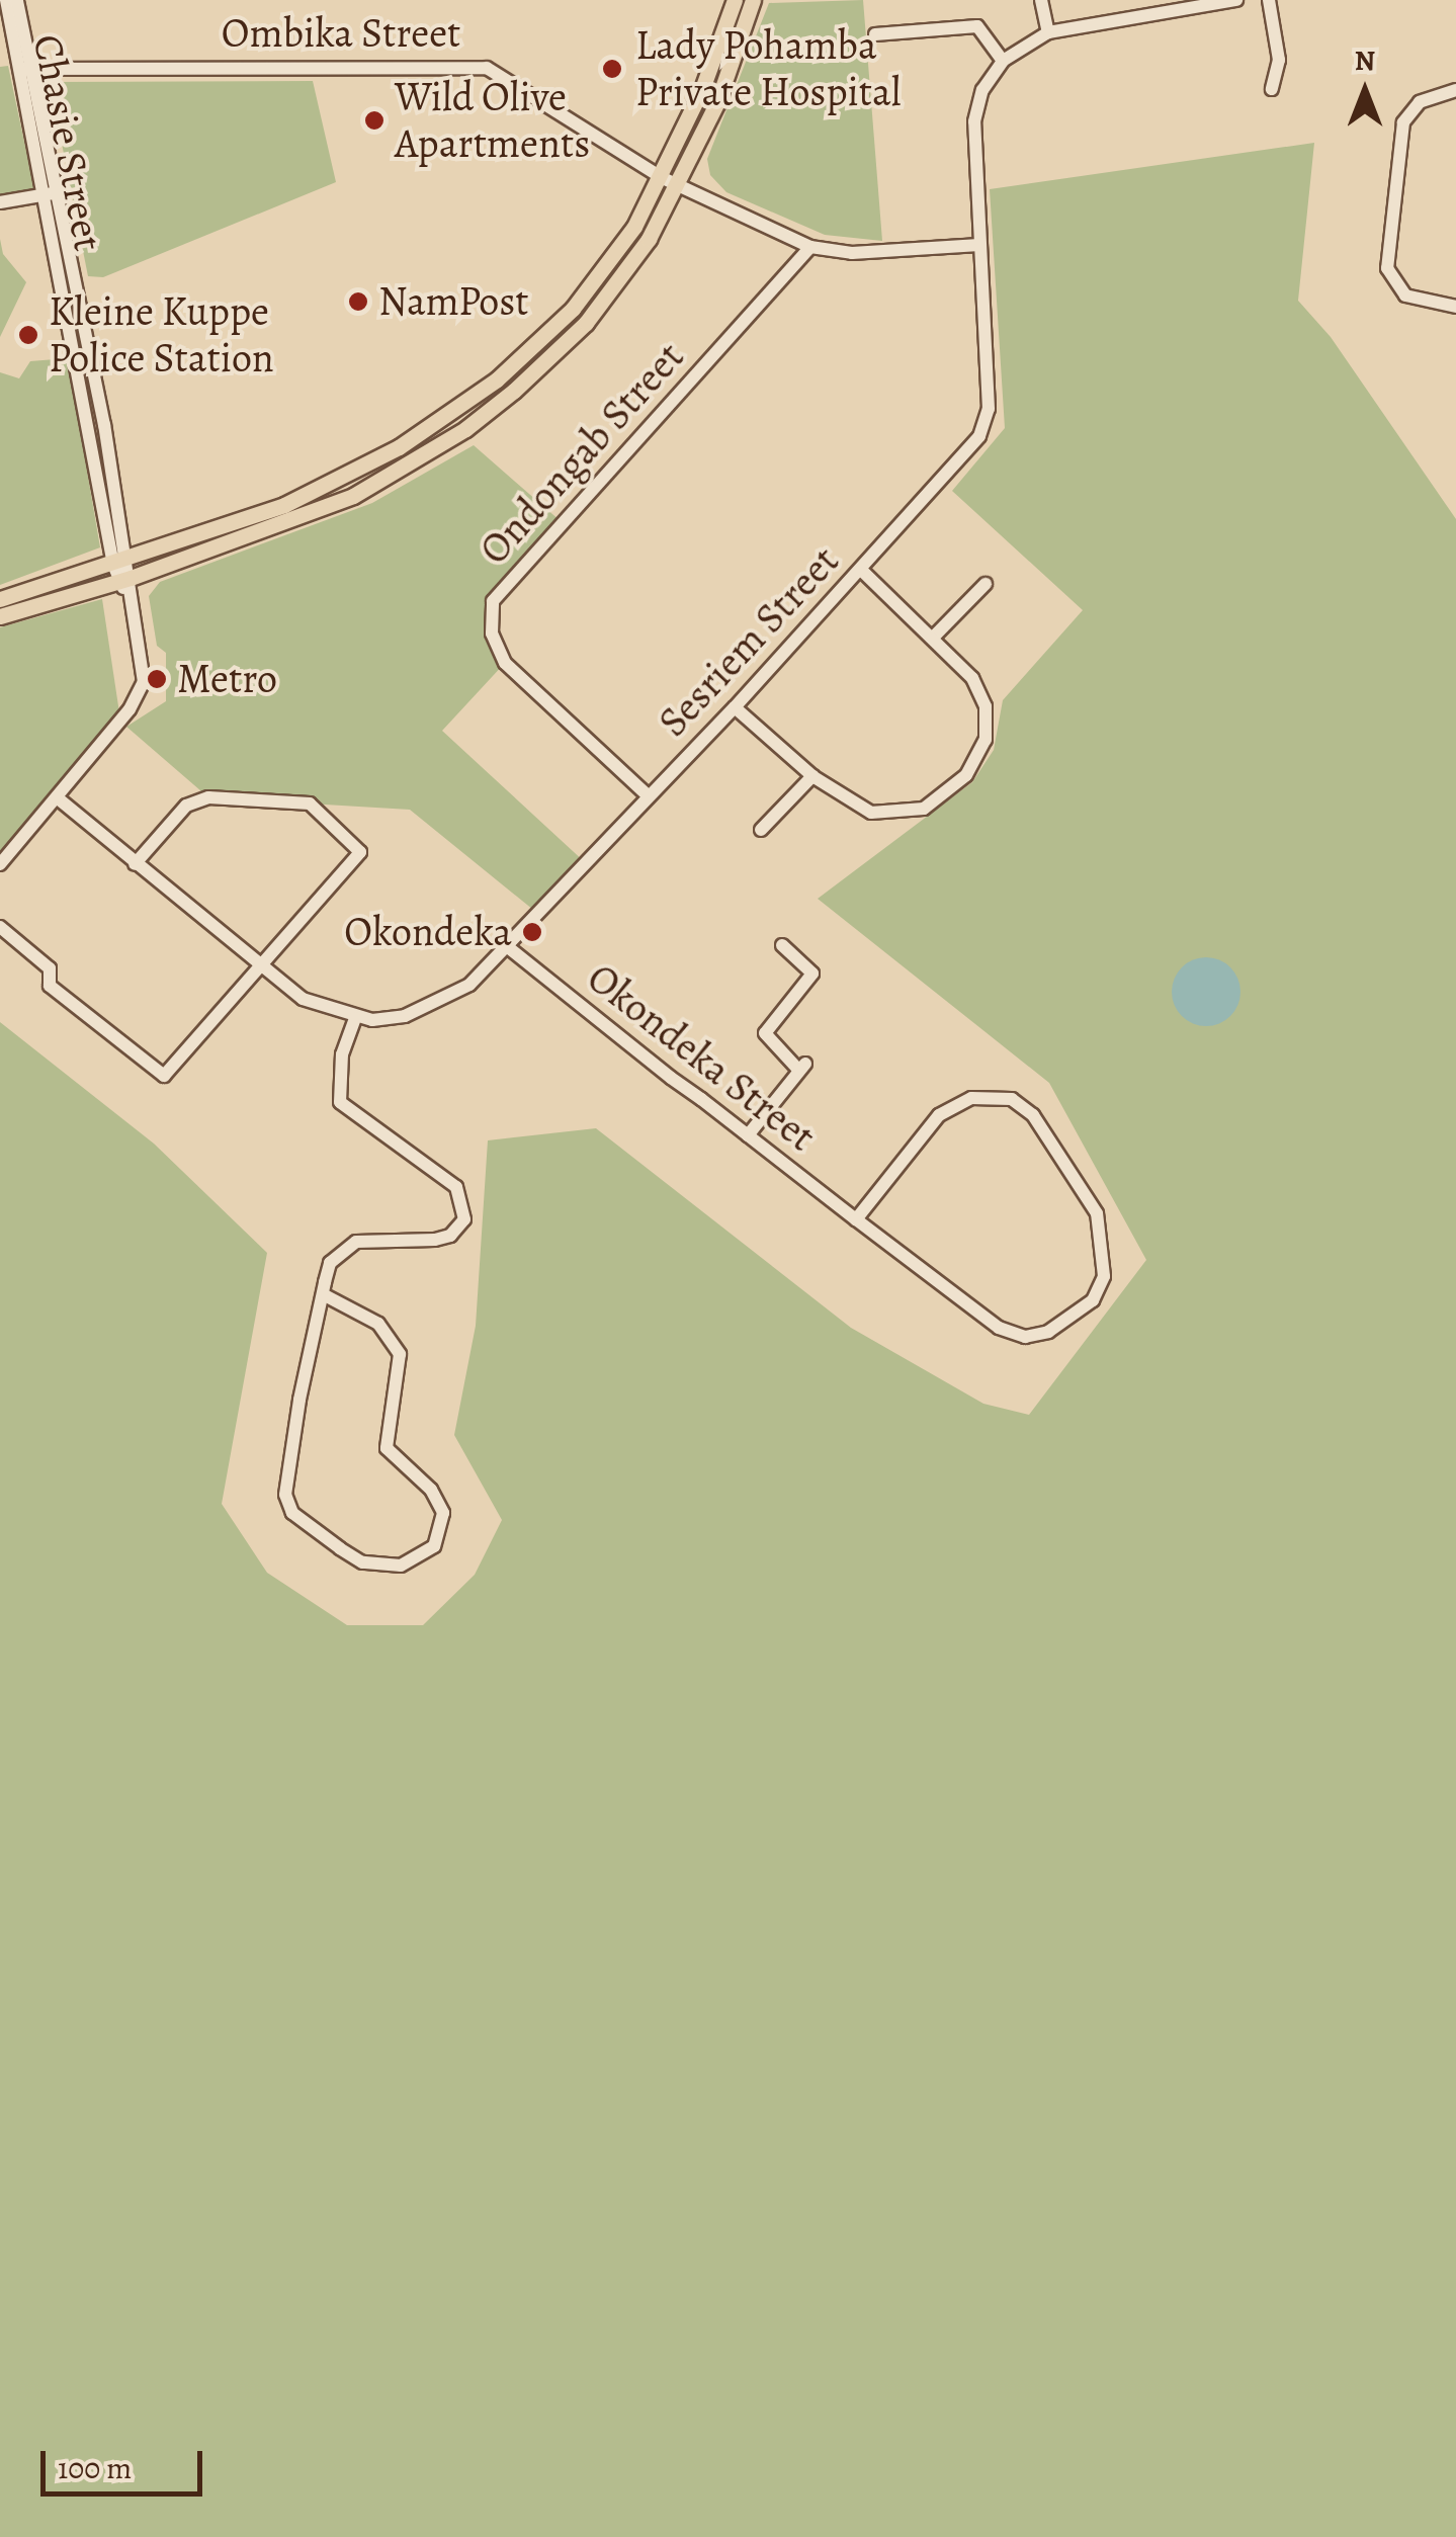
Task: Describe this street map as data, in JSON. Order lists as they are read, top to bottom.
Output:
{
  "streets": {
    "street": [
      "Ombika Street",
      "Chasie Street",
      "Ondongab Street",
      "Sesriem Street",
      "Okondeka Street"
    ]
  },
  "crossings": [
    ["Ombika Street", "Chasie Street"],
    ["Ombika Street", "Ondongab Street"],
    ["Ombika Street", "Sesriem Street"],
    ["Chasie Street", "Sesriem Street"],
    ["Ondongab Street", "Sesriem Street"],
    ["Sesriem Street", "Okondeka Street"]
  ],
  "places": [
    "Lady Pohamba Private Hospital",
    "Wild Olive Apartments",
    "NamPost",
    "Kleine Kuppe Police Station",
    "Metro",
    "Okondeka"
  ],
  "scale_bar": "100 m",
  "north": "top"
}
